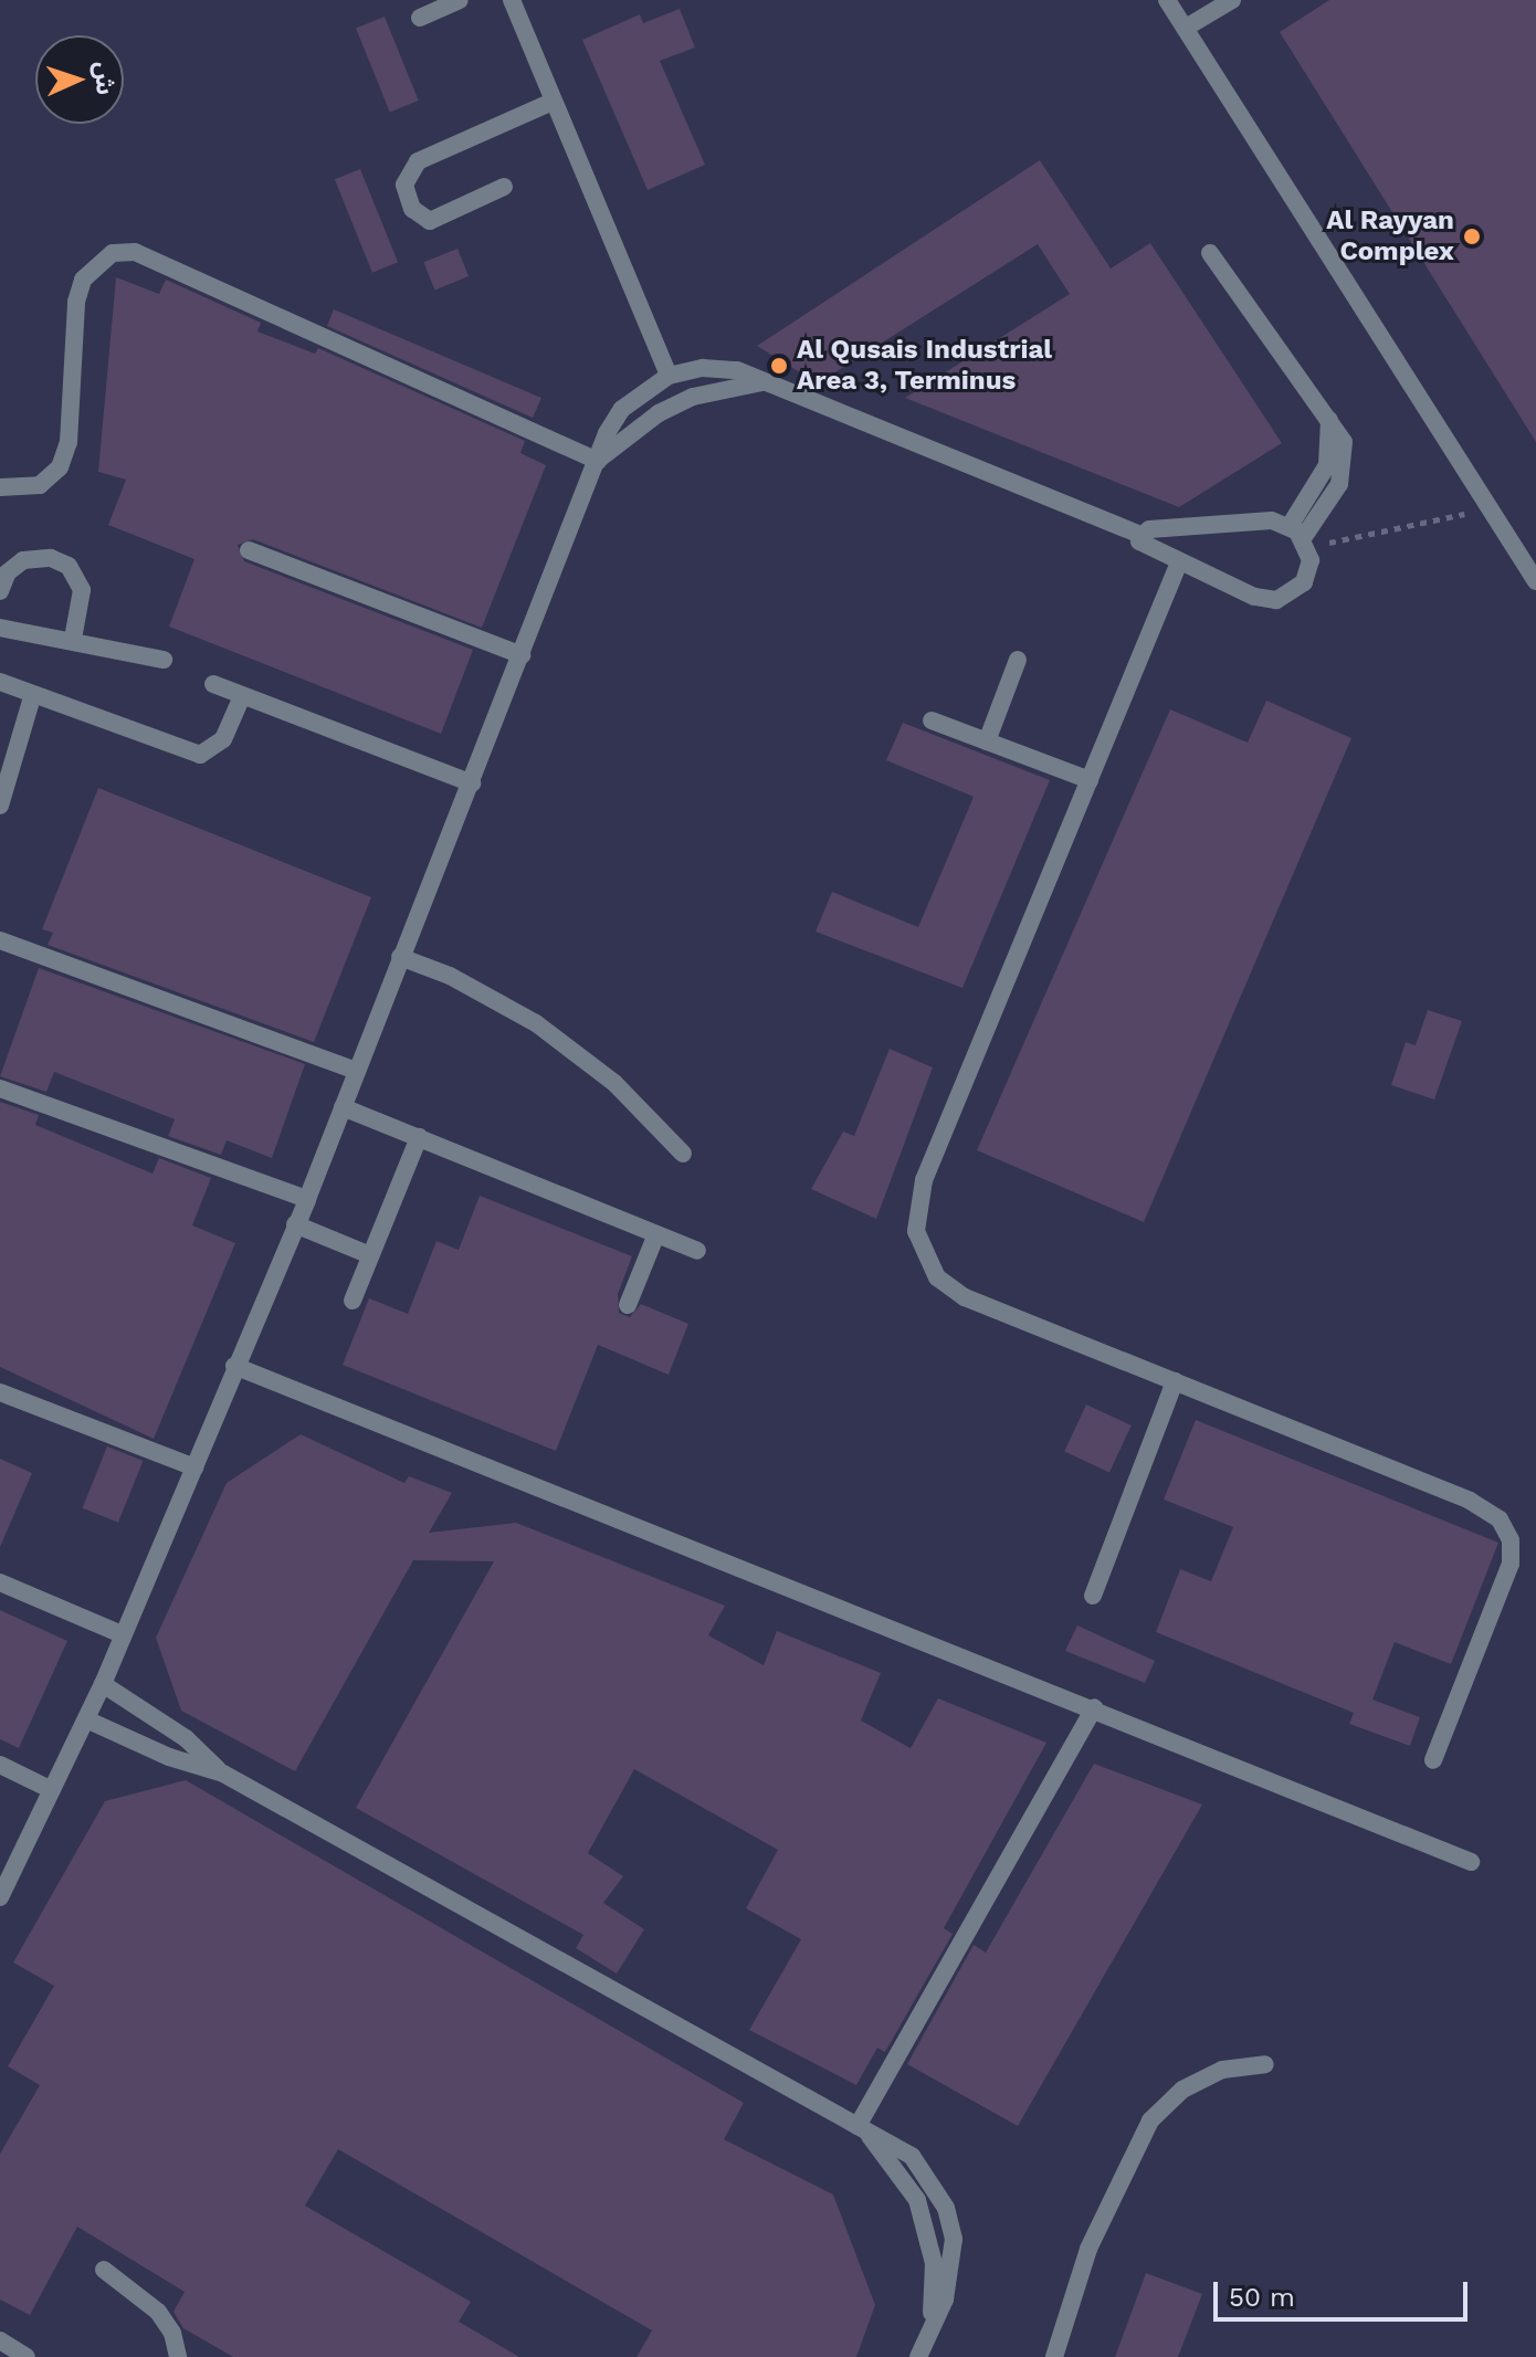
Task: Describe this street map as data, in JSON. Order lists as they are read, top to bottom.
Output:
{
  "places": ["Al Rayyan Complex", "Al Qusais Industrial Area 3, Terminus"],
  "scale_bar": "50 m",
  "north": "right"
}
